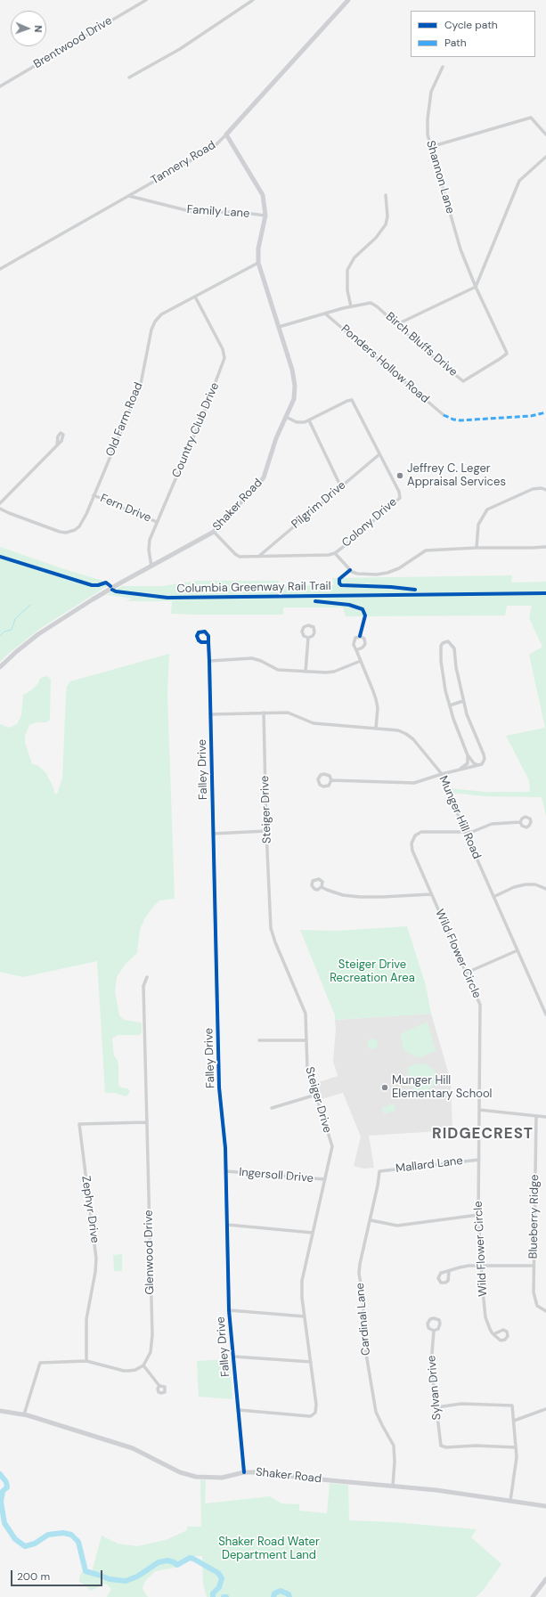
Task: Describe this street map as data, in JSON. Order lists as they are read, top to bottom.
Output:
{
  "streets": {
    "street": [
      "Brentwood Drive",
      "Tannery Road",
      "Shannon Lane",
      "Family Lane",
      "Birch Bluffs Drive",
      "Ponders Hollow Road",
      "Old Farm Road",
      "Country Club Drive",
      "Shaker Road",
      "Pilgrim Drive",
      "Fern Drive",
      "Colony Drive",
      "Falley Drive",
      "Steiger Drive",
      "Munger Hill Road",
      "Wild Flower Circle",
      "Mallard Lane",
      "Ingersoll Drive",
      "Zephyr Drive",
      "Blueberry Ridge",
      "Glenwood Drive",
      "Cardinal Lane",
      "Sylvan Drive"
    ],
    "cycle path": ["Columbia Greenway Rail Trail"]
  },
  "crossings": [
    ["Tannery Road", "Family Lane"],
    ["Tannery Road", "Shaker Road"],
    ["Shannon Lane", "Birch Bluffs Drive"],
    ["Family Lane", "Shaker Road"],
    ["Birch Bluffs Drive", "Ponders Hollow Road"],
    ["Birch Bluffs Drive", "Shaker Road"],
    ["Old Farm Road", "Country Club Drive"],
    ["Old Farm Road", "Shaker Road"],
    ["Old Farm Road", "Fern Drive"],
    ["Country Club Drive", "Shaker Road"],
    ["Country Club Drive", "Fern Drive"],
    ["Shaker Road", "Colony Drive"],
    ["Shaker Road", "Falley Drive"],
    ["Shaker Road", "Cardinal Lane"],
    ["Pilgrim Drive", "Colony Drive"],
    ["Falley Drive", "Steiger Drive"],
    ["Falley Drive", "Munger Hill Road"],
    ["Falley Drive", "Ingersoll Drive"],
    ["Steiger Drive", "Munger Hill Road"],
    ["Steiger Drive", "Ingersoll Drive"],
    ["Munger Hill Road", "Wild Flower Circle"],
    ["Wild Flower Circle", "Mallard Lane"],
    ["Mallard Lane", "Cardinal Lane"],
    ["Zephyr Drive", "Glenwood Drive"]
  ],
  "districts": ["RIDGECREST"],
  "parks": ["Steiger Drive Recreation Area", "Shaker Road Water Department Land"],
  "places": ["Jeffrey C. Leger Appraisal Services", "Munger Hill Elementary School"],
  "legend": ["Cycle path", "Path"],
  "scale_bar": "200 m",
  "north": "right"
}
